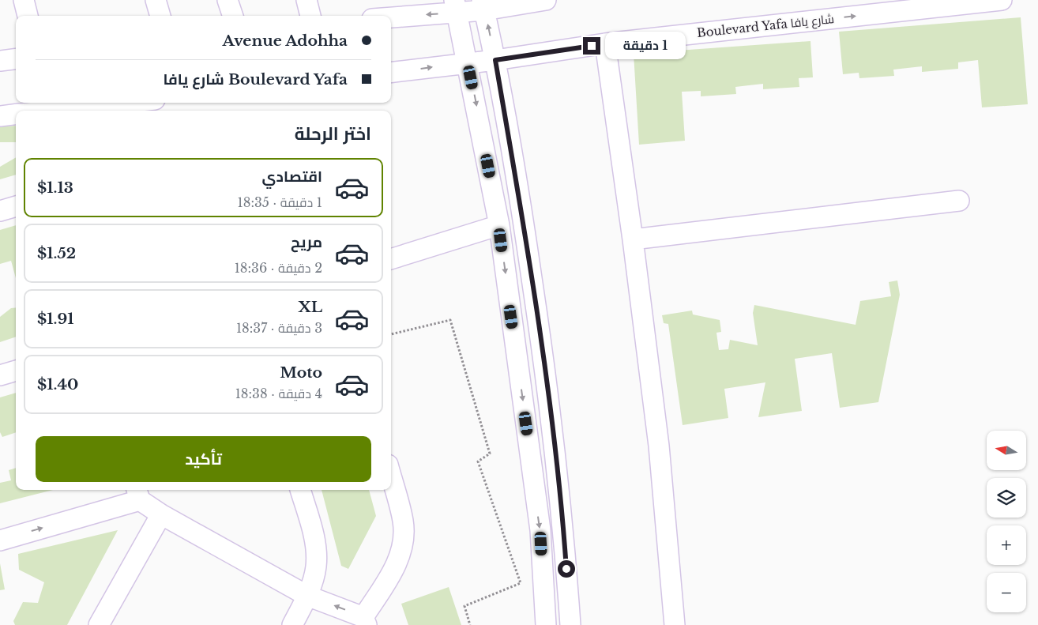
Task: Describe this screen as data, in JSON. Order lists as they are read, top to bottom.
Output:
{
  "streets": {
    "street": ["Boulevard Yafa شارع يافا"]
  },
  "one_way": ["Boulevard Yafa شارع يافا"],
  "north": "left",
  "page": {
    "banner": ["Avenue Adohha", "Boulevard Yafa شارع يافا"],
    "bubble": "1 دقيقة",
    "heading": "اختر الرحلة",
    "list": [
      {
        "name": "اقتصادي",
        "note": "1 دقيقة · 18:35",
        "value": "$1.13"
      },
      {
        "name": "مريح",
        "note": "2 دقيقة · 18:36",
        "value": "$1.52"
      },
      {
        "name": "XL",
        "note": "3 دقيقة · 18:37",
        "value": "$1.91"
      },
      {
        "name": "Moto",
        "note": "4 دقيقة · 18:38",
        "value": "$1.40"
      }
    ],
    "buttons": "تأكيد",
    "map_buttons": ["+", "−"]
  }
}
